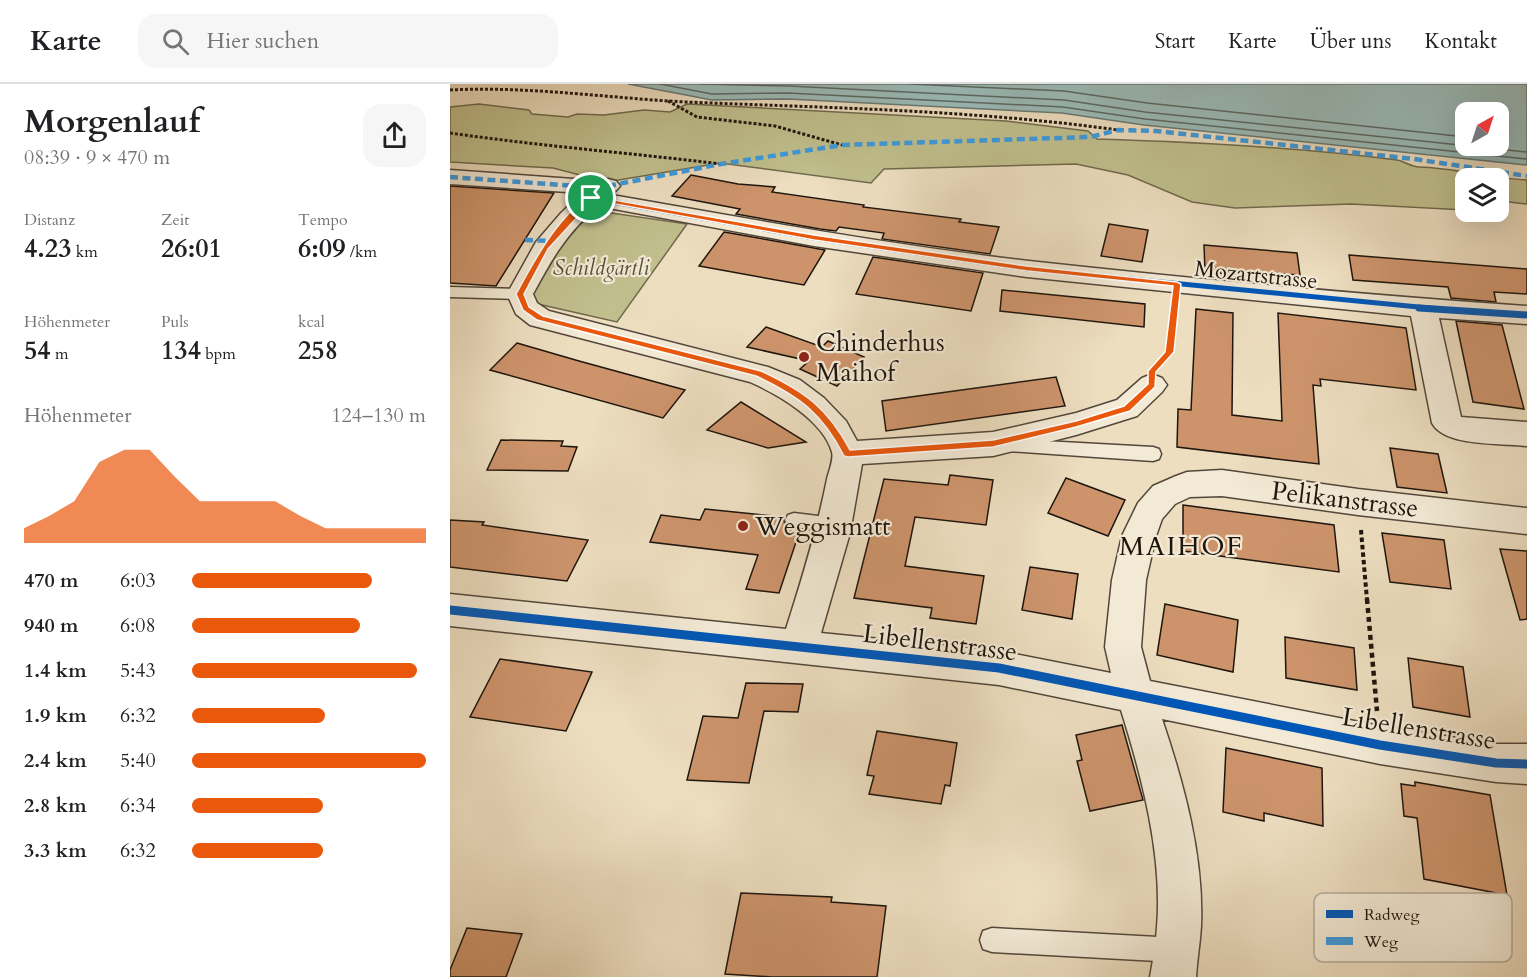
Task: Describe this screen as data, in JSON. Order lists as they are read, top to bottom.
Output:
{
  "streets": {
    "street": ["Mozartstrasse", "Pelikanstrasse", "Libellenstrasse"]
  },
  "crossings": [
    ["Pelikanstrasse", "Libellenstrasse"]
  ],
  "districts": ["MAIHOF"],
  "parks": ["Schildgärtli"],
  "places": ["Chinderhus Maihof", "Weggismatt"],
  "legend": ["Radweg", "Weg"],
  "north": "top right",
  "page": {
    "header": "Karte",
    "search": "Hier suchen",
    "nav": [
      "Start",
      "Karte",
      "Über uns",
      "Kontakt"
    ],
    "heading": ["Morgenlauf", "08:39 · 9 × 470 m"],
    "stats": [
      ["Distanz", "4.23 km"],
      ["Zeit", "26:01"],
      ["Tempo", "6:09 /km"],
      ["Höhenmeter", "54 m"],
      ["Puls", "134 bpm"],
      ["kcal", "258"]
    ],
    "chart": ["Höhenmeter", "124–130 m"],
    "list": [
      {
        "name": "470 m",
        "note": "6:03"
      },
      {
        "name": "940 m",
        "note": "6:08"
      },
      {
        "name": "1.4 km",
        "note": "5:43"
      },
      {
        "name": "1.9 km",
        "note": "6:32"
      },
      {
        "name": "2.4 km",
        "note": "5:40"
      },
      {
        "name": "2.8 km",
        "note": "6:34"
      },
      {
        "name": "3.3 km",
        "note": "6:32"
      }
    ]
  }
}
